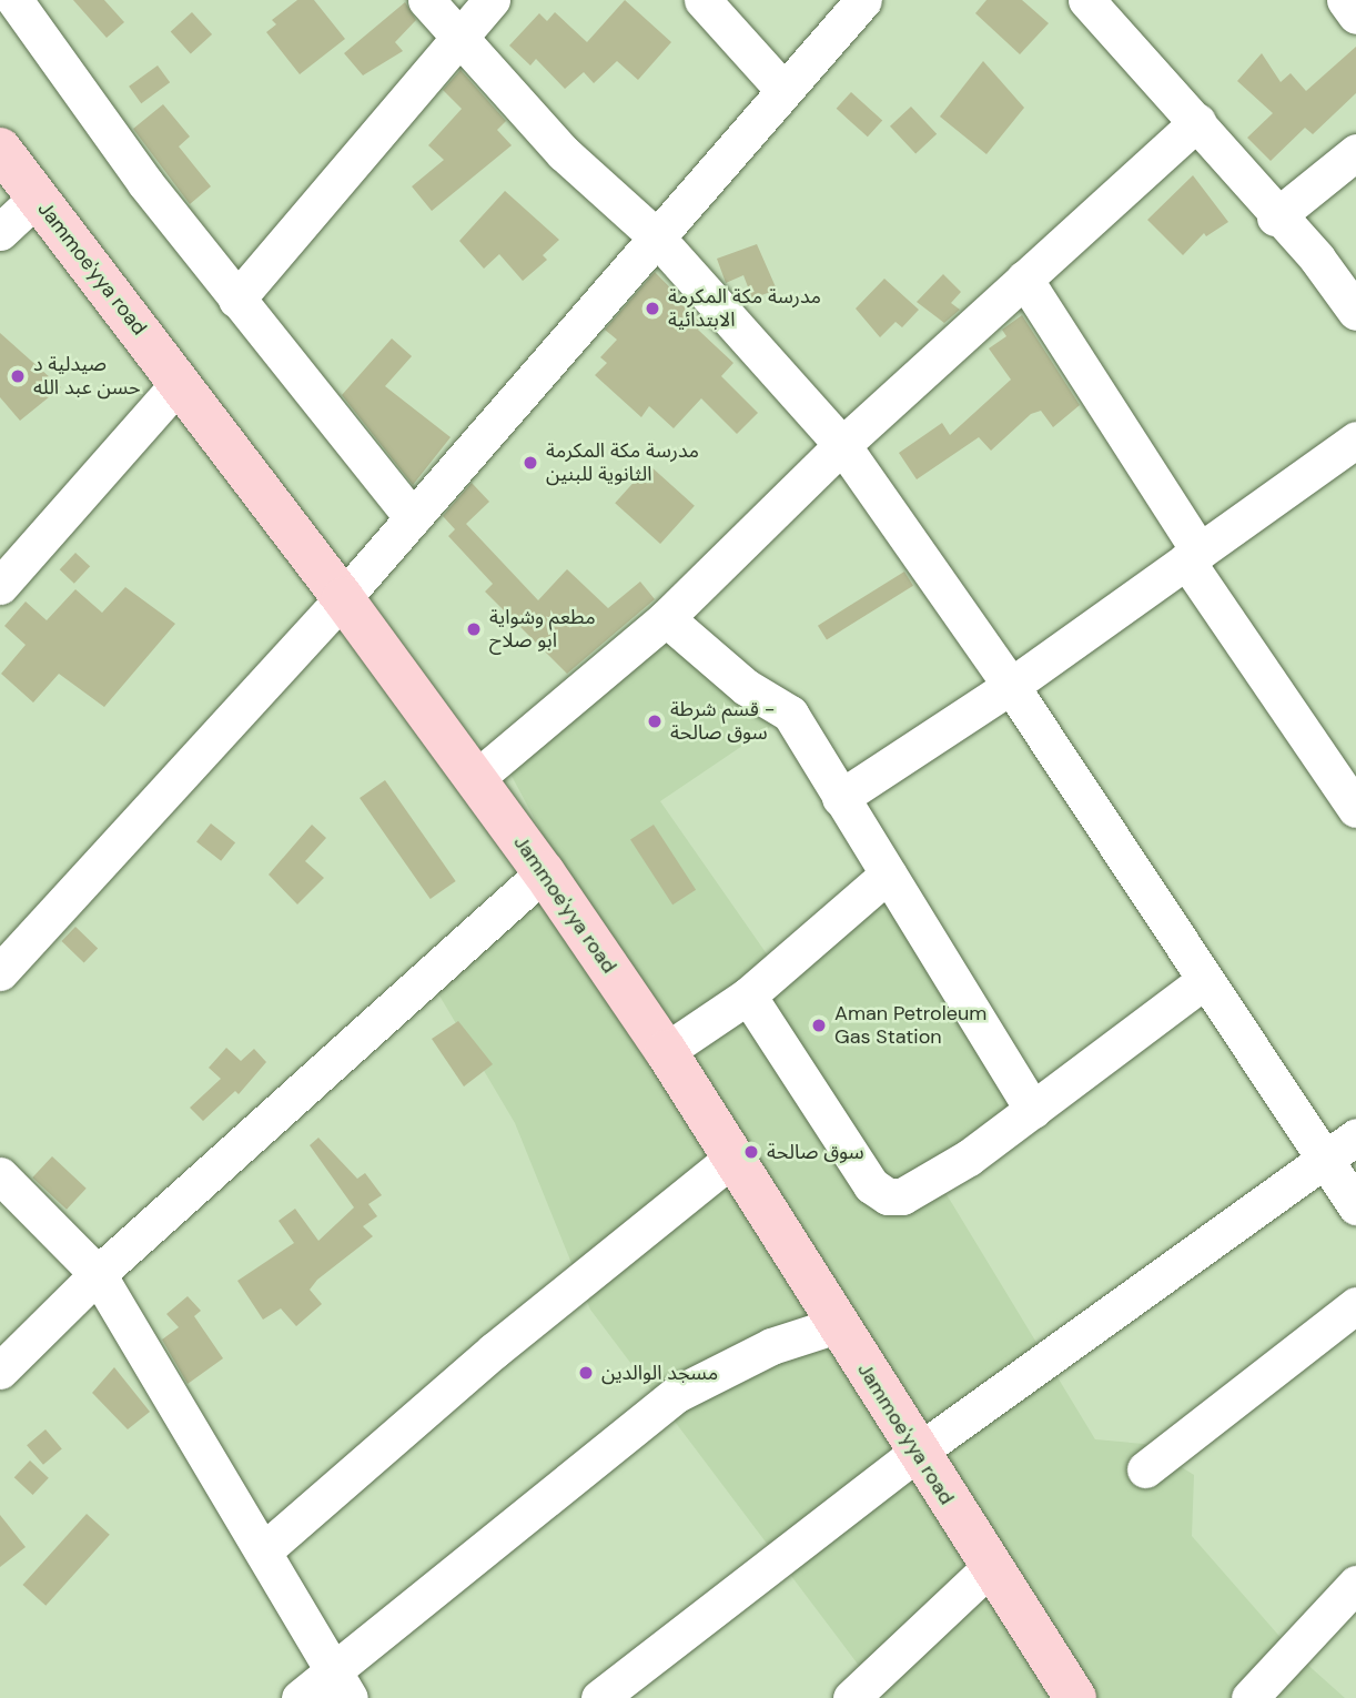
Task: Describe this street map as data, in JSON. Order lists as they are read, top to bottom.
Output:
{
  "streets": {
    "main road": ["Jammoe'yya road"]
  },
  "places": [
    "مدرسة مكة المكرمة الابتدائية",
    "صيدلية د حسن عبد الله",
    "مدرسة مكة المكرمة الثانوية للبنين",
    "مطعم وشواية ابو صلاح",
    "قسم شرطة - سوق صالحة",
    "Aman Petroleum Gas Station",
    "سوق صالحة",
    "مسجد الوالدين"
  ]
}
